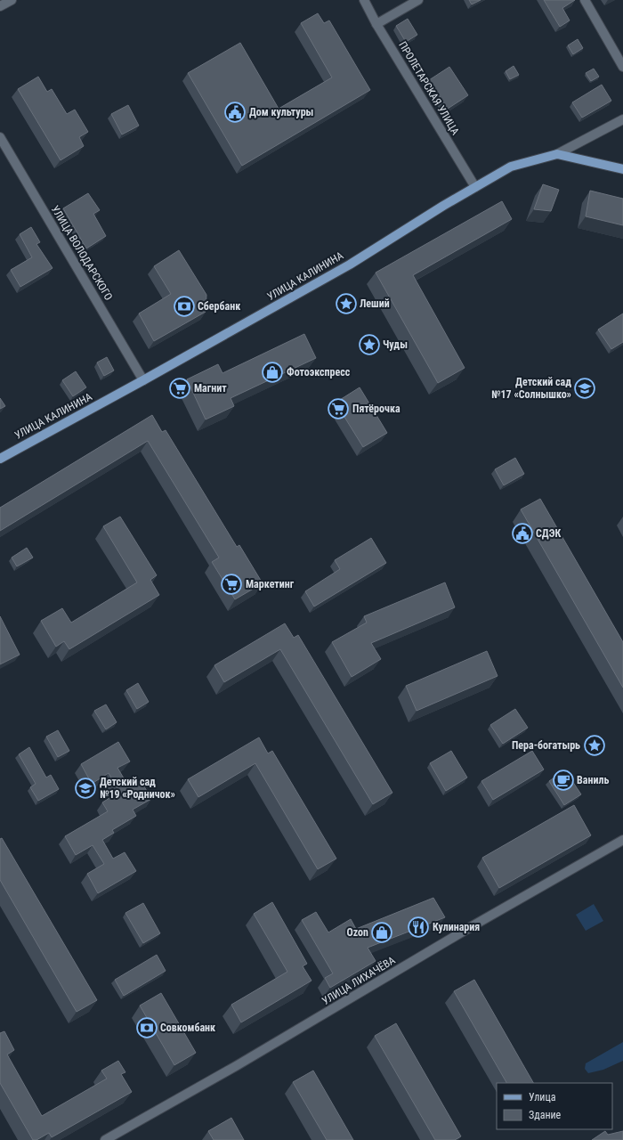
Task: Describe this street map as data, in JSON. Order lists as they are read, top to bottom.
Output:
{
  "streets": {
    "main road": ["УЛИЦА КАЛИНИНА"],
    "street": ["ПРОЛЕТАРСКАЯ УЛИЦА", "УЛИЦА ВОЛОДАРСКОГО", "УЛИЦА ЛИХАЧЁВА"]
  },
  "crossings": [
    ["ПРОЛЕТАРСКАЯ УЛИЦА", "УЛИЦА КАЛИНИНА"],
    ["УЛИЦА ВОЛОДАРСКОГО", "УЛИЦА КАЛИНИНА"]
  ],
  "places": {
    "public building": ["Дом культуры", "СДЭК"],
    "place": ["Леший", "Чуды", "Пера-богатырь"],
    "bank": ["Сбербанк", "Совкомбанк"],
    "shop": ["Фотоэкспресс", "Ozon"],
    "supermarket": ["Магнит", "Пятёрочка", "Маркетинг"],
    "school or university": ["Детский сад №17 «Солнышко»", "Детский сад №19 «Родничок»"],
    "cafe": ["Ваниль"],
    "restaurant": ["Кулинария"]
  },
  "legend": ["Улица", "Здание"]
}
